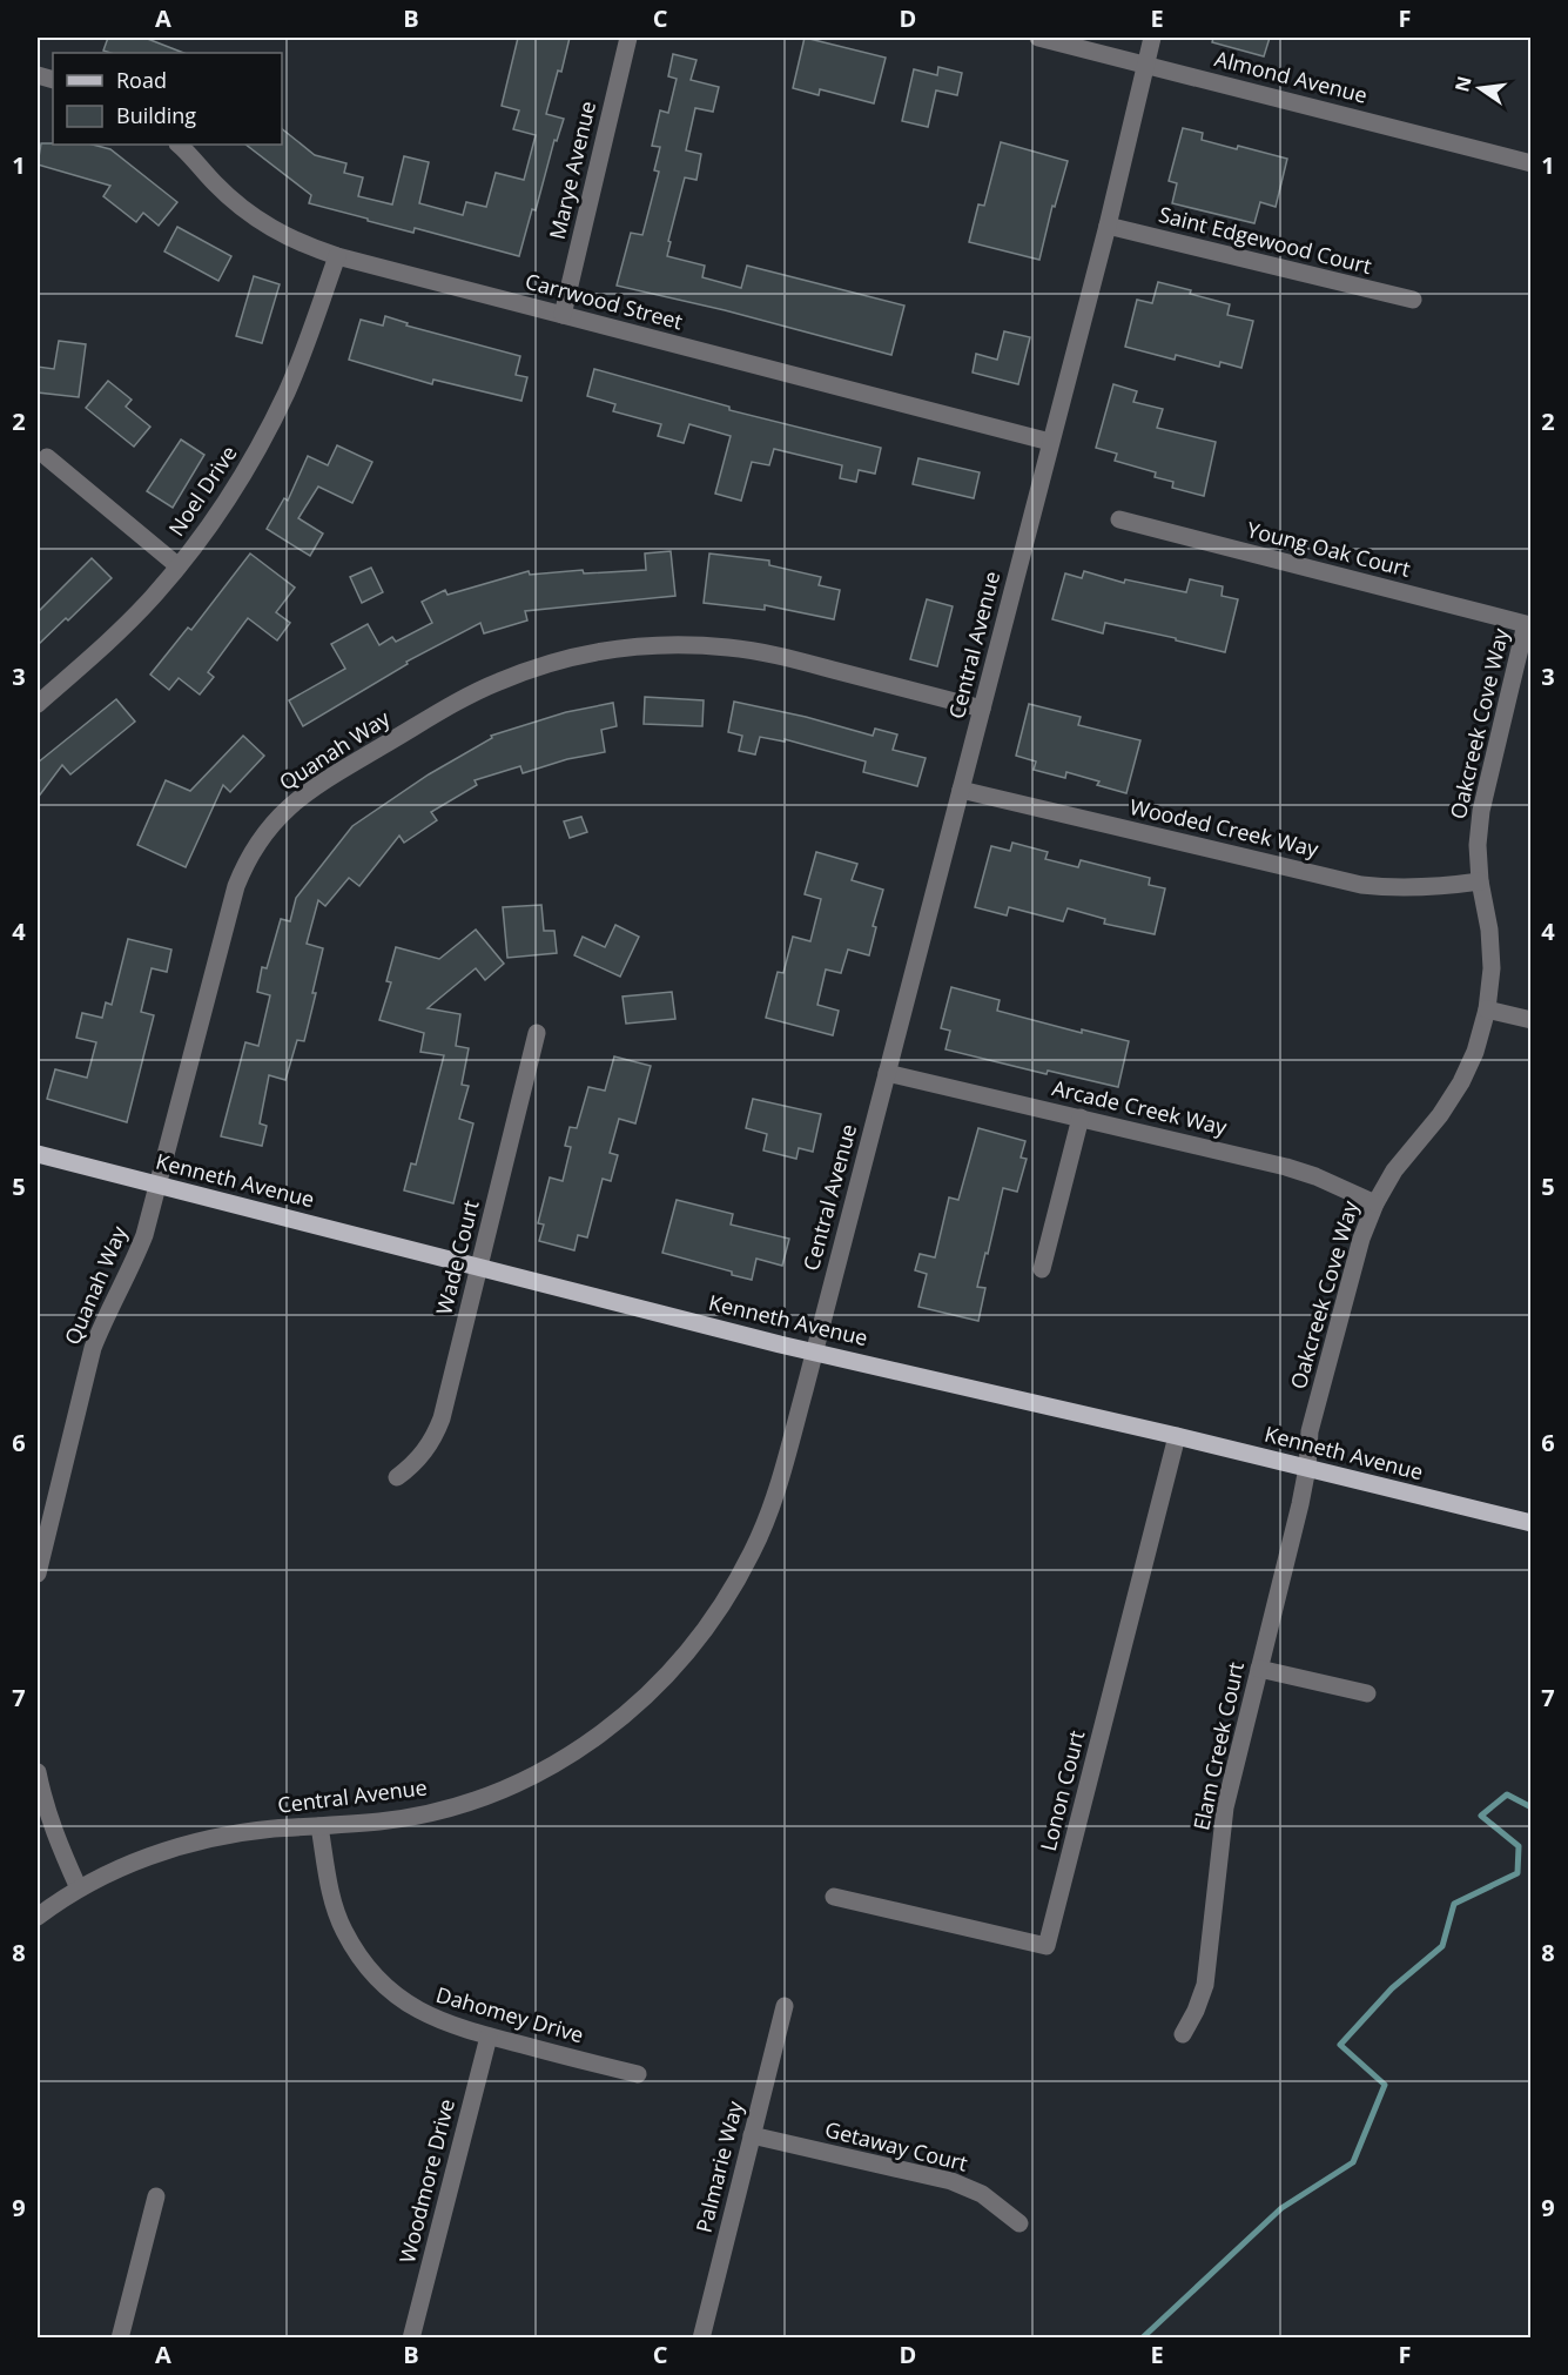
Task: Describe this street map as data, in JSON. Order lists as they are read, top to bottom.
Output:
{
  "streets": {
    "main road": ["Kenneth Avenue"],
    "street": [
      "Almond Avenue",
      "Marye Avenue",
      "Saint Edgewood Court",
      "Carrwood Street",
      "Noel Drive",
      "Young Oak Court",
      "Central Avenue",
      "Oakcreek Cove Way",
      "Quanah Way",
      "Wooded Creek Way",
      "Arcade Creek Way",
      "Wade Court",
      "Elam Creek Court",
      "Lonon Court",
      "Dahomey Drive",
      "Getaway Court",
      "Palmarie Way",
      "Woodmore Drive"
    ]
  },
  "crossings": [
    ["Almond Avenue", "Central Avenue"],
    ["Marye Avenue", "Carrwood Street"],
    ["Saint Edgewood Court", "Central Avenue"],
    ["Carrwood Street", "Noel Drive"],
    ["Carrwood Street", "Central Avenue"],
    ["Young Oak Court", "Oakcreek Cove Way"],
    ["Central Avenue", "Quanah Way"],
    ["Central Avenue", "Wooded Creek Way"],
    ["Central Avenue", "Arcade Creek Way"],
    ["Central Avenue", "Kenneth Avenue"],
    ["Central Avenue", "Dahomey Drive"],
    ["Oakcreek Cove Way", "Wooded Creek Way"],
    ["Oakcreek Cove Way", "Arcade Creek Way"],
    ["Oakcreek Cove Way", "Kenneth Avenue"],
    ["Oakcreek Cove Way", "Elam Creek Court"],
    ["Quanah Way", "Kenneth Avenue"],
    ["Kenneth Avenue", "Wade Court"],
    ["Kenneth Avenue", "Elam Creek Court"],
    ["Kenneth Avenue", "Lonon Court"],
    ["Dahomey Drive", "Woodmore Drive"],
    ["Getaway Court", "Palmarie Way"]
  ],
  "legend": ["Road", "Building"],
  "north": "left",
  "grid": {
    "columns": [
      "A",
      "B",
      "C",
      "D",
      "E",
      "F"
    ],
    "rows": [
      "1",
      "2",
      "3",
      "4",
      "5",
      "6",
      "7",
      "8",
      "9"
    ]
  }
}
